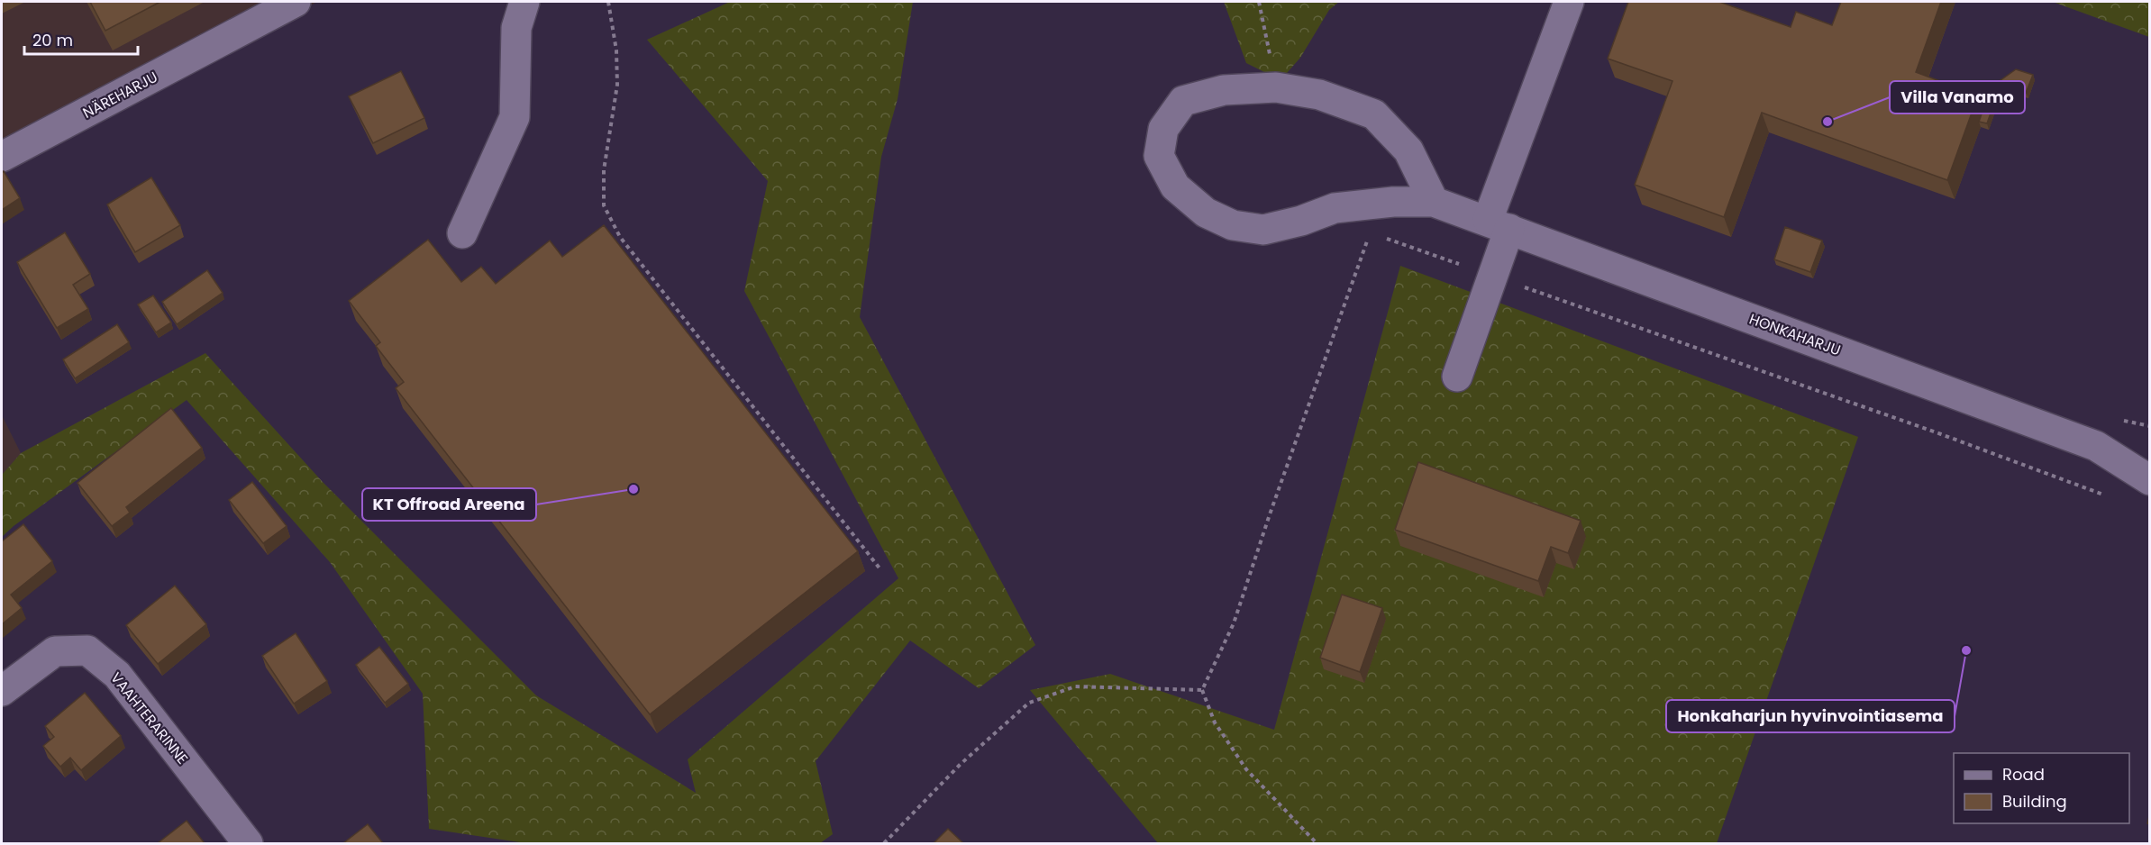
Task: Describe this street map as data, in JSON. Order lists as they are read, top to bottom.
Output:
{
  "streets": {
    "street": ["NÄREHARJU", "HONKAHARJU", "VAAHTERARINNE"]
  },
  "places": ["Villa Vanamo", "KT Offroad Areena", "Honkaharjun hyvinvointiasema"],
  "legend": ["Road", "Building"],
  "scale_bar": "20 m"
}
